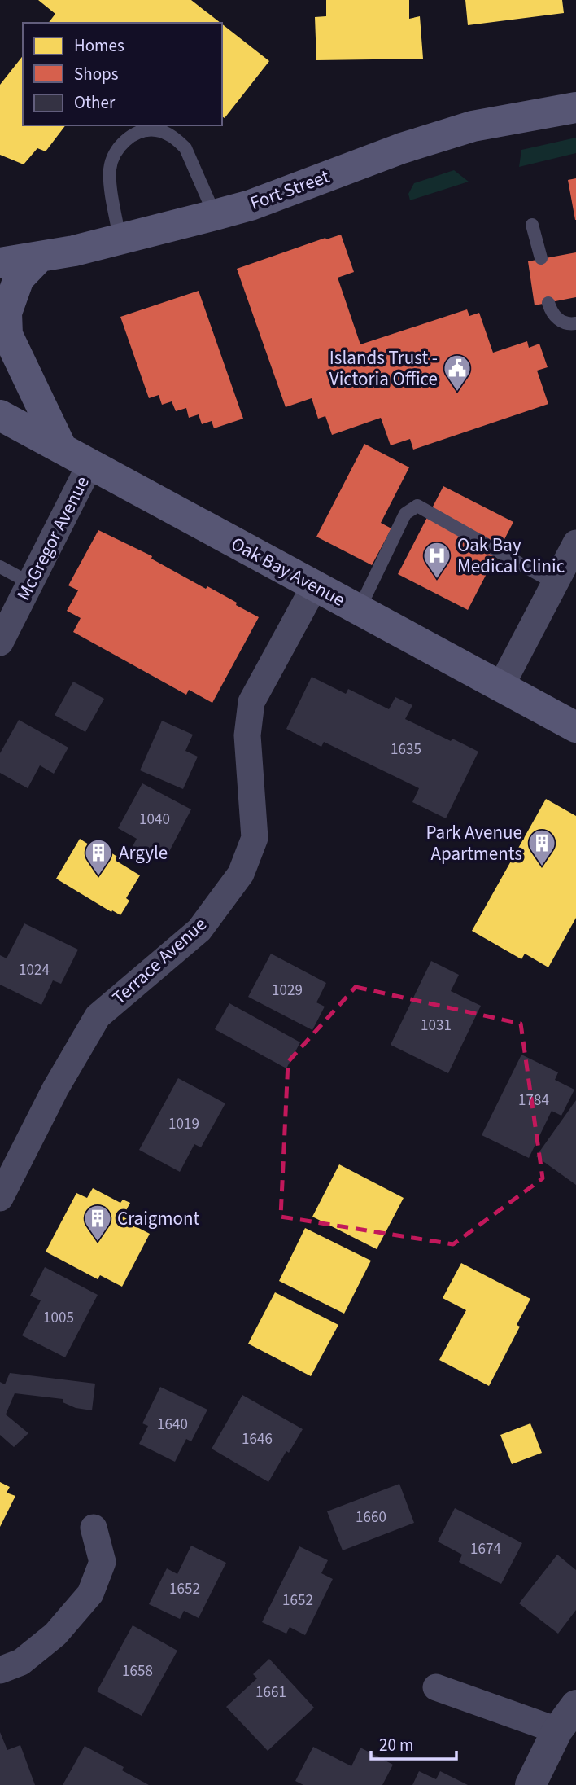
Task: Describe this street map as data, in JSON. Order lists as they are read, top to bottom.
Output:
{
  "streets": {
    "main road": ["Fort Street", "Oak Bay Avenue"],
    "street": ["McGregor Avenue", "Terrace Avenue"]
  },
  "crossings": [
    ["McGregor Avenue", "Oak Bay Avenue"],
    ["Oak Bay Avenue", "Terrace Avenue"]
  ],
  "places": {
    "public building": ["Islands Trust - Victoria Office"],
    "hospital": ["Oak Bay Medical Clinic"],
    "building": ["Park Avenue Apartments", "Argyle", "Craigmont"]
  },
  "house_numbers": [
    "1635",
    "1040",
    "1024",
    "1029",
    "1031",
    "1784",
    "1019",
    "1005",
    "1640",
    "1646",
    "1660",
    "1674",
    "1652",
    "1652",
    "1658",
    "1661"
  ],
  "legend": ["Homes", "Shops", "Other"],
  "scale_bar": "20 m"
}
